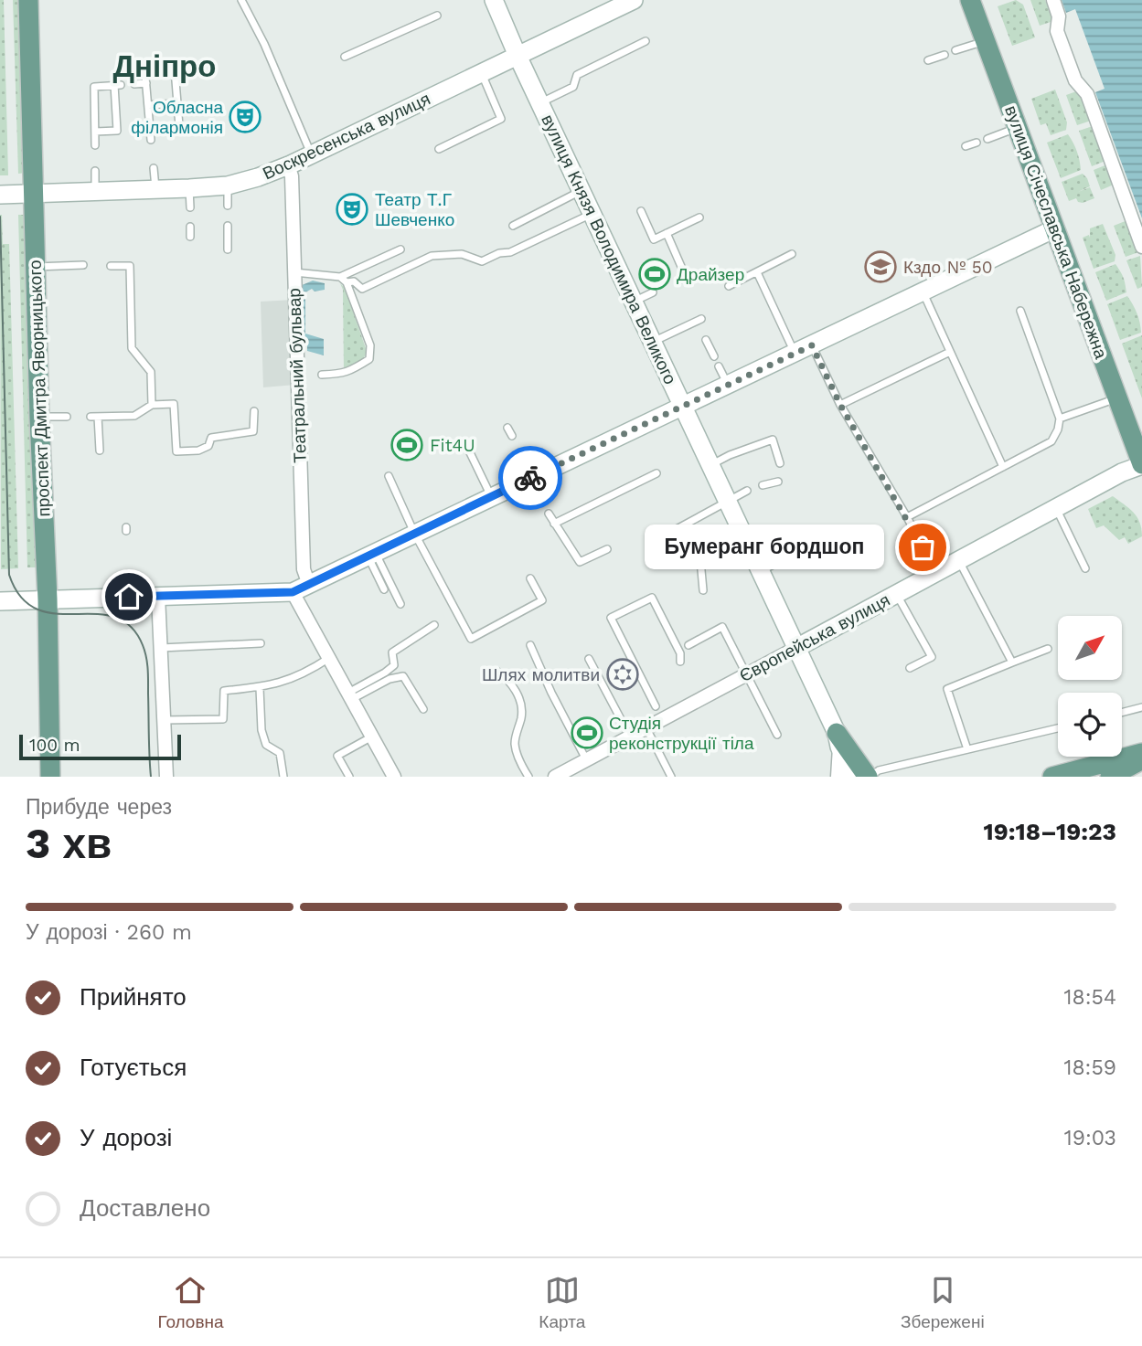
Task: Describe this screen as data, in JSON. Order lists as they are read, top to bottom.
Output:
{
  "streets": {
    "main road": [
      "Воскресенська вулиця",
      "вулиця Січеславська Набережна",
      "вулиця Князя Володимира Великого",
      "проспект Дмитра Яворницького",
      "Європейська вулиця"
    ],
    "street": ["Театральний бульвар"]
  },
  "crossings": [
    ["Воскресенська вулиця", "вулиця Князя Володимира Великого"],
    ["Воскресенська вулиця", "Театральний бульвар"],
    ["Воскресенська вулиця", "проспект Дмитра Яворницького"],
    ["вулиця Січеславська Набережна", "Європейська вулиця"],
    ["вулиця Князя Володимира Великого", "Європейська вулиця"]
  ],
  "districts": ["Дніпро"],
  "places": {
    "theatre": ["Обласна філармонія", "Театр Т.Г Шевченко"],
    "school or university": ["Кздо № 50"],
    "sports": ["Драйзер", "Fit4U", "Студія реконструкції тіла"],
    "other": ["Бумеранг бордшоп"],
    "synagogue": ["Шлях молитви"]
  },
  "scale_bar": "100 m",
  "north": "top right",
  "page": {
    "bubble": "Бумеранг бордшоп",
    "scale": "100 m",
    "heading": ["3 хв", "Прибуде через", "19:18–19:23"],
    "bar": "У дорозі · 260 m",
    "list": [
      ["Прийнято", "18:54"],
      ["Готується", "18:59"],
      ["У дорозі", "19:03"],
      "Доставлено"
    ],
    "tabs": ["Головна", "Карта", "Збережені"]
  }
}
